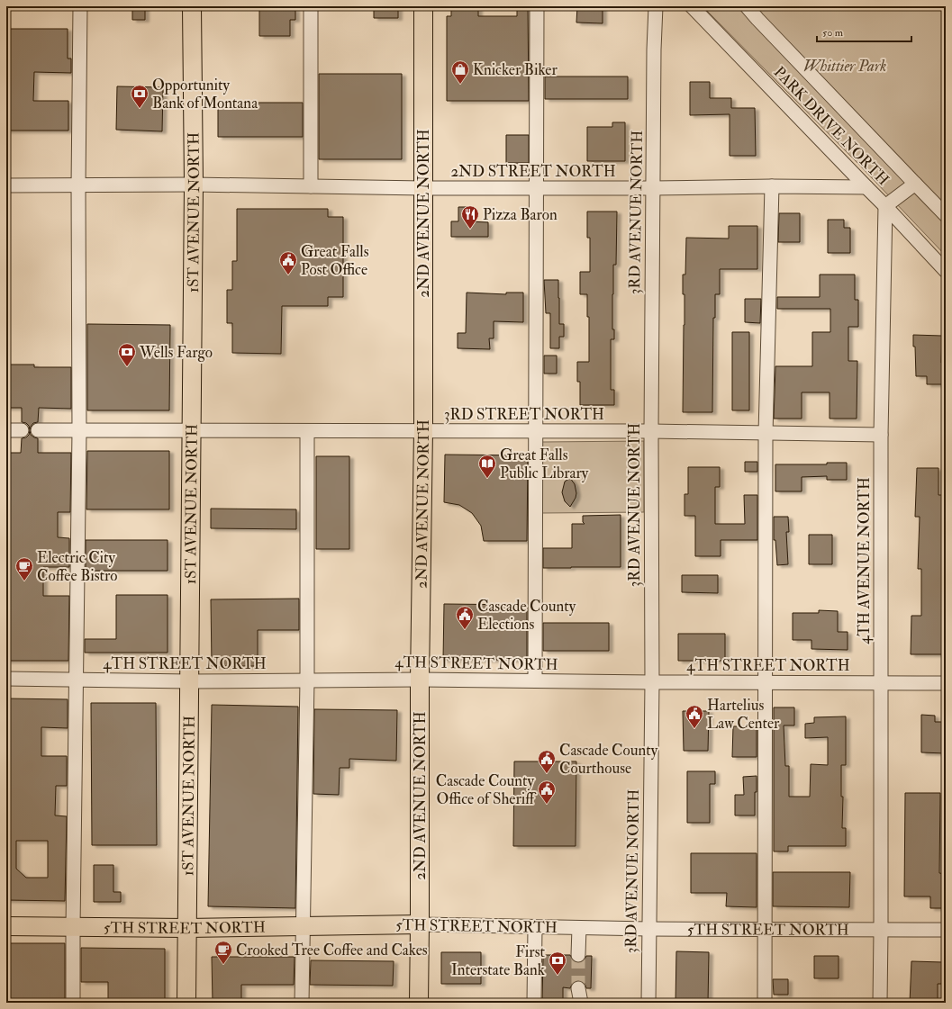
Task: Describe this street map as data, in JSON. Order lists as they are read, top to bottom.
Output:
{
  "streets": {
    "main road": ["1ST AVENUE NORTH", "2ND AVENUE NORTH", "5TH STREET NORTH"],
    "street": [
      "PARK DRIVE NORTH",
      "2ND STREET NORTH",
      "3RD AVENUE NORTH",
      "3RD STREET NORTH",
      "4TH AVENUE NORTH",
      "4TH STREET NORTH"
    ]
  },
  "crossings": [
    ["PARK DRIVE NORTH", "2ND STREET NORTH"],
    ["PARK DRIVE NORTH", "4TH AVENUE NORTH"],
    ["2ND STREET NORTH", "3RD AVENUE NORTH"],
    ["2ND STREET NORTH", "1ST AVENUE NORTH"],
    ["2ND STREET NORTH", "2ND AVENUE NORTH"],
    ["3RD AVENUE NORTH", "3RD STREET NORTH"],
    ["3RD AVENUE NORTH", "4TH STREET NORTH"],
    ["3RD AVENUE NORTH", "5TH STREET NORTH"],
    ["1ST AVENUE NORTH", "3RD STREET NORTH"],
    ["1ST AVENUE NORTH", "4TH STREET NORTH"],
    ["1ST AVENUE NORTH", "5TH STREET NORTH"],
    ["2ND AVENUE NORTH", "3RD STREET NORTH"],
    ["2ND AVENUE NORTH", "4TH STREET NORTH"],
    ["2ND AVENUE NORTH", "5TH STREET NORTH"],
    ["3RD STREET NORTH", "4TH AVENUE NORTH"],
    ["4TH AVENUE NORTH", "4TH STREET NORTH"],
    ["4TH AVENUE NORTH", "5TH STREET NORTH"]
  ],
  "parks": ["Whittier Park"],
  "places": {
    "shop": ["Knicker Biker"],
    "bank": ["Opportunity Bank of Montana", "Wells Fargo", "First Interstate Bank"],
    "restaurant": ["Pizza Baron"],
    "public building": [
      "Great Falls Post Office",
      "Cascade County Elections",
      "Hartelius Law Center",
      "Cascade County Courthouse",
      "Cascade County Office of Sheriff"
    ],
    "library": ["Great Falls Public Library"],
    "cafe": ["Electric City Coffee Bistro", "Crooked Tree Coffee and Cakes"]
  },
  "scale_bar": "50 m"
}
